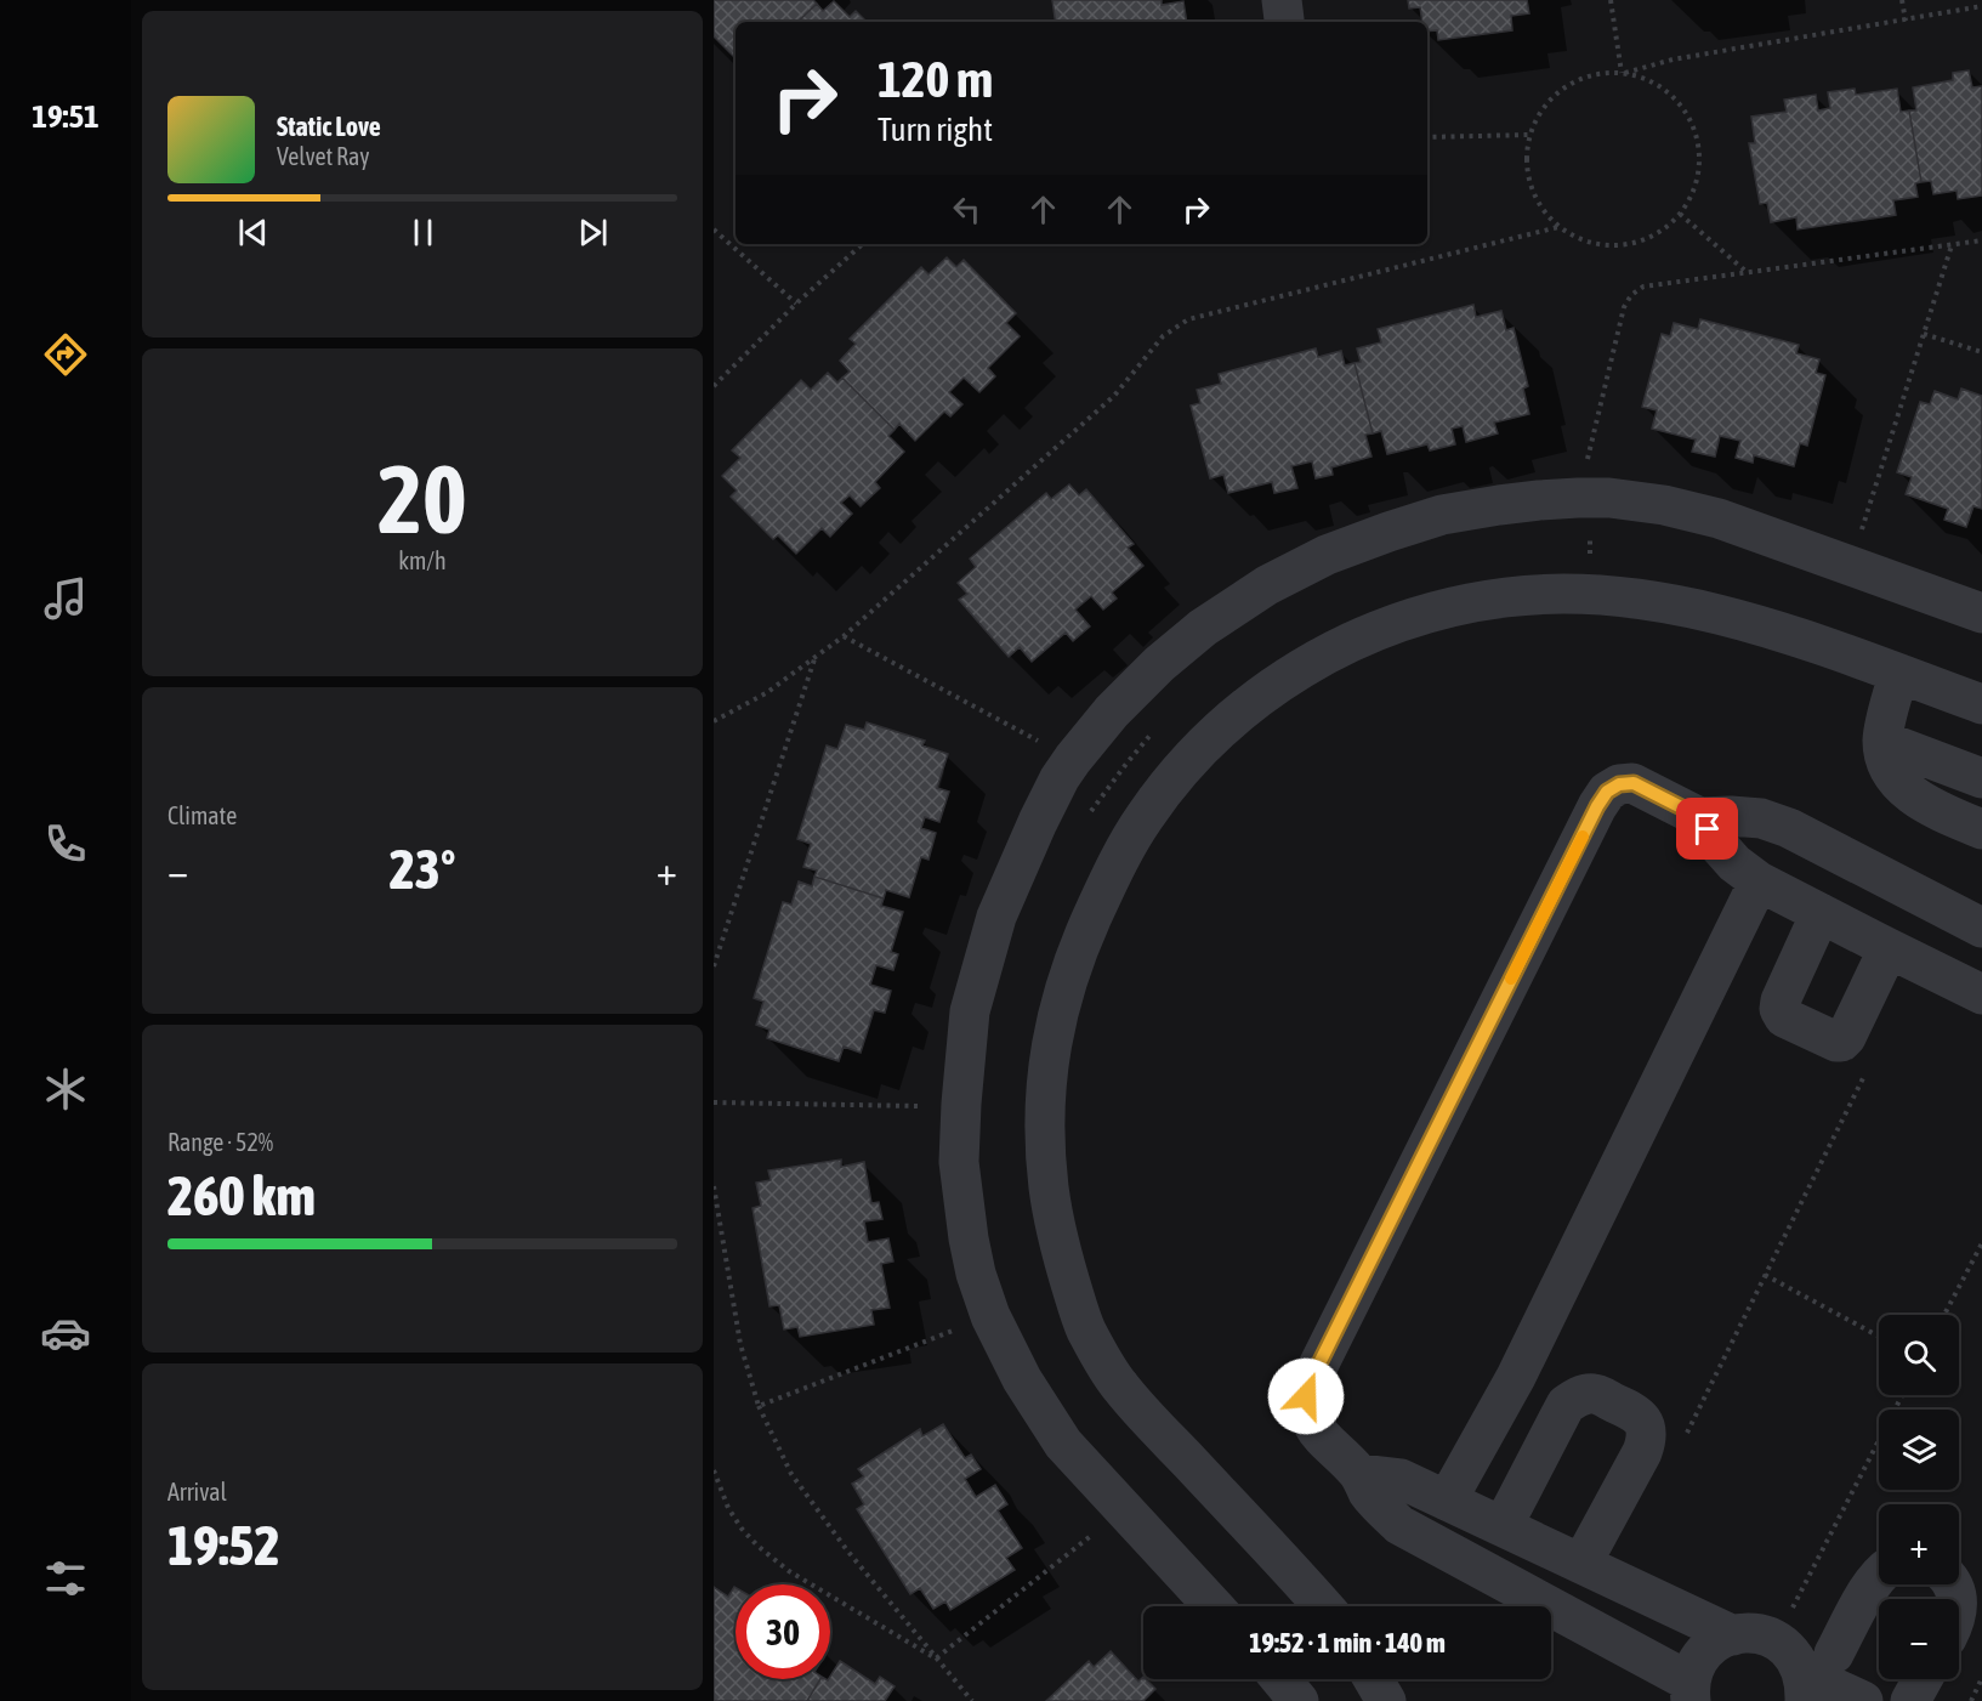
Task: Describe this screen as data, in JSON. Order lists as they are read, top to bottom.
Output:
{
  "page": {
    "tabs": "19:51",
    "turn": ["120 m", "Turn right"],
    "song": ["Static Love", "Velvet Ray"],
    "tile": [
      ["20", "km/h"],
      "Climate",
      ["Range · 52%", "260 km"],
      ["Arrival", "19:52"]
    ],
    "heat": ["−", "23°", "+"],
    "map_buttons": ["+", "−"],
    "limit": "30",
    "trip": "19:52 · 1 min · 140 m"
  }
}
